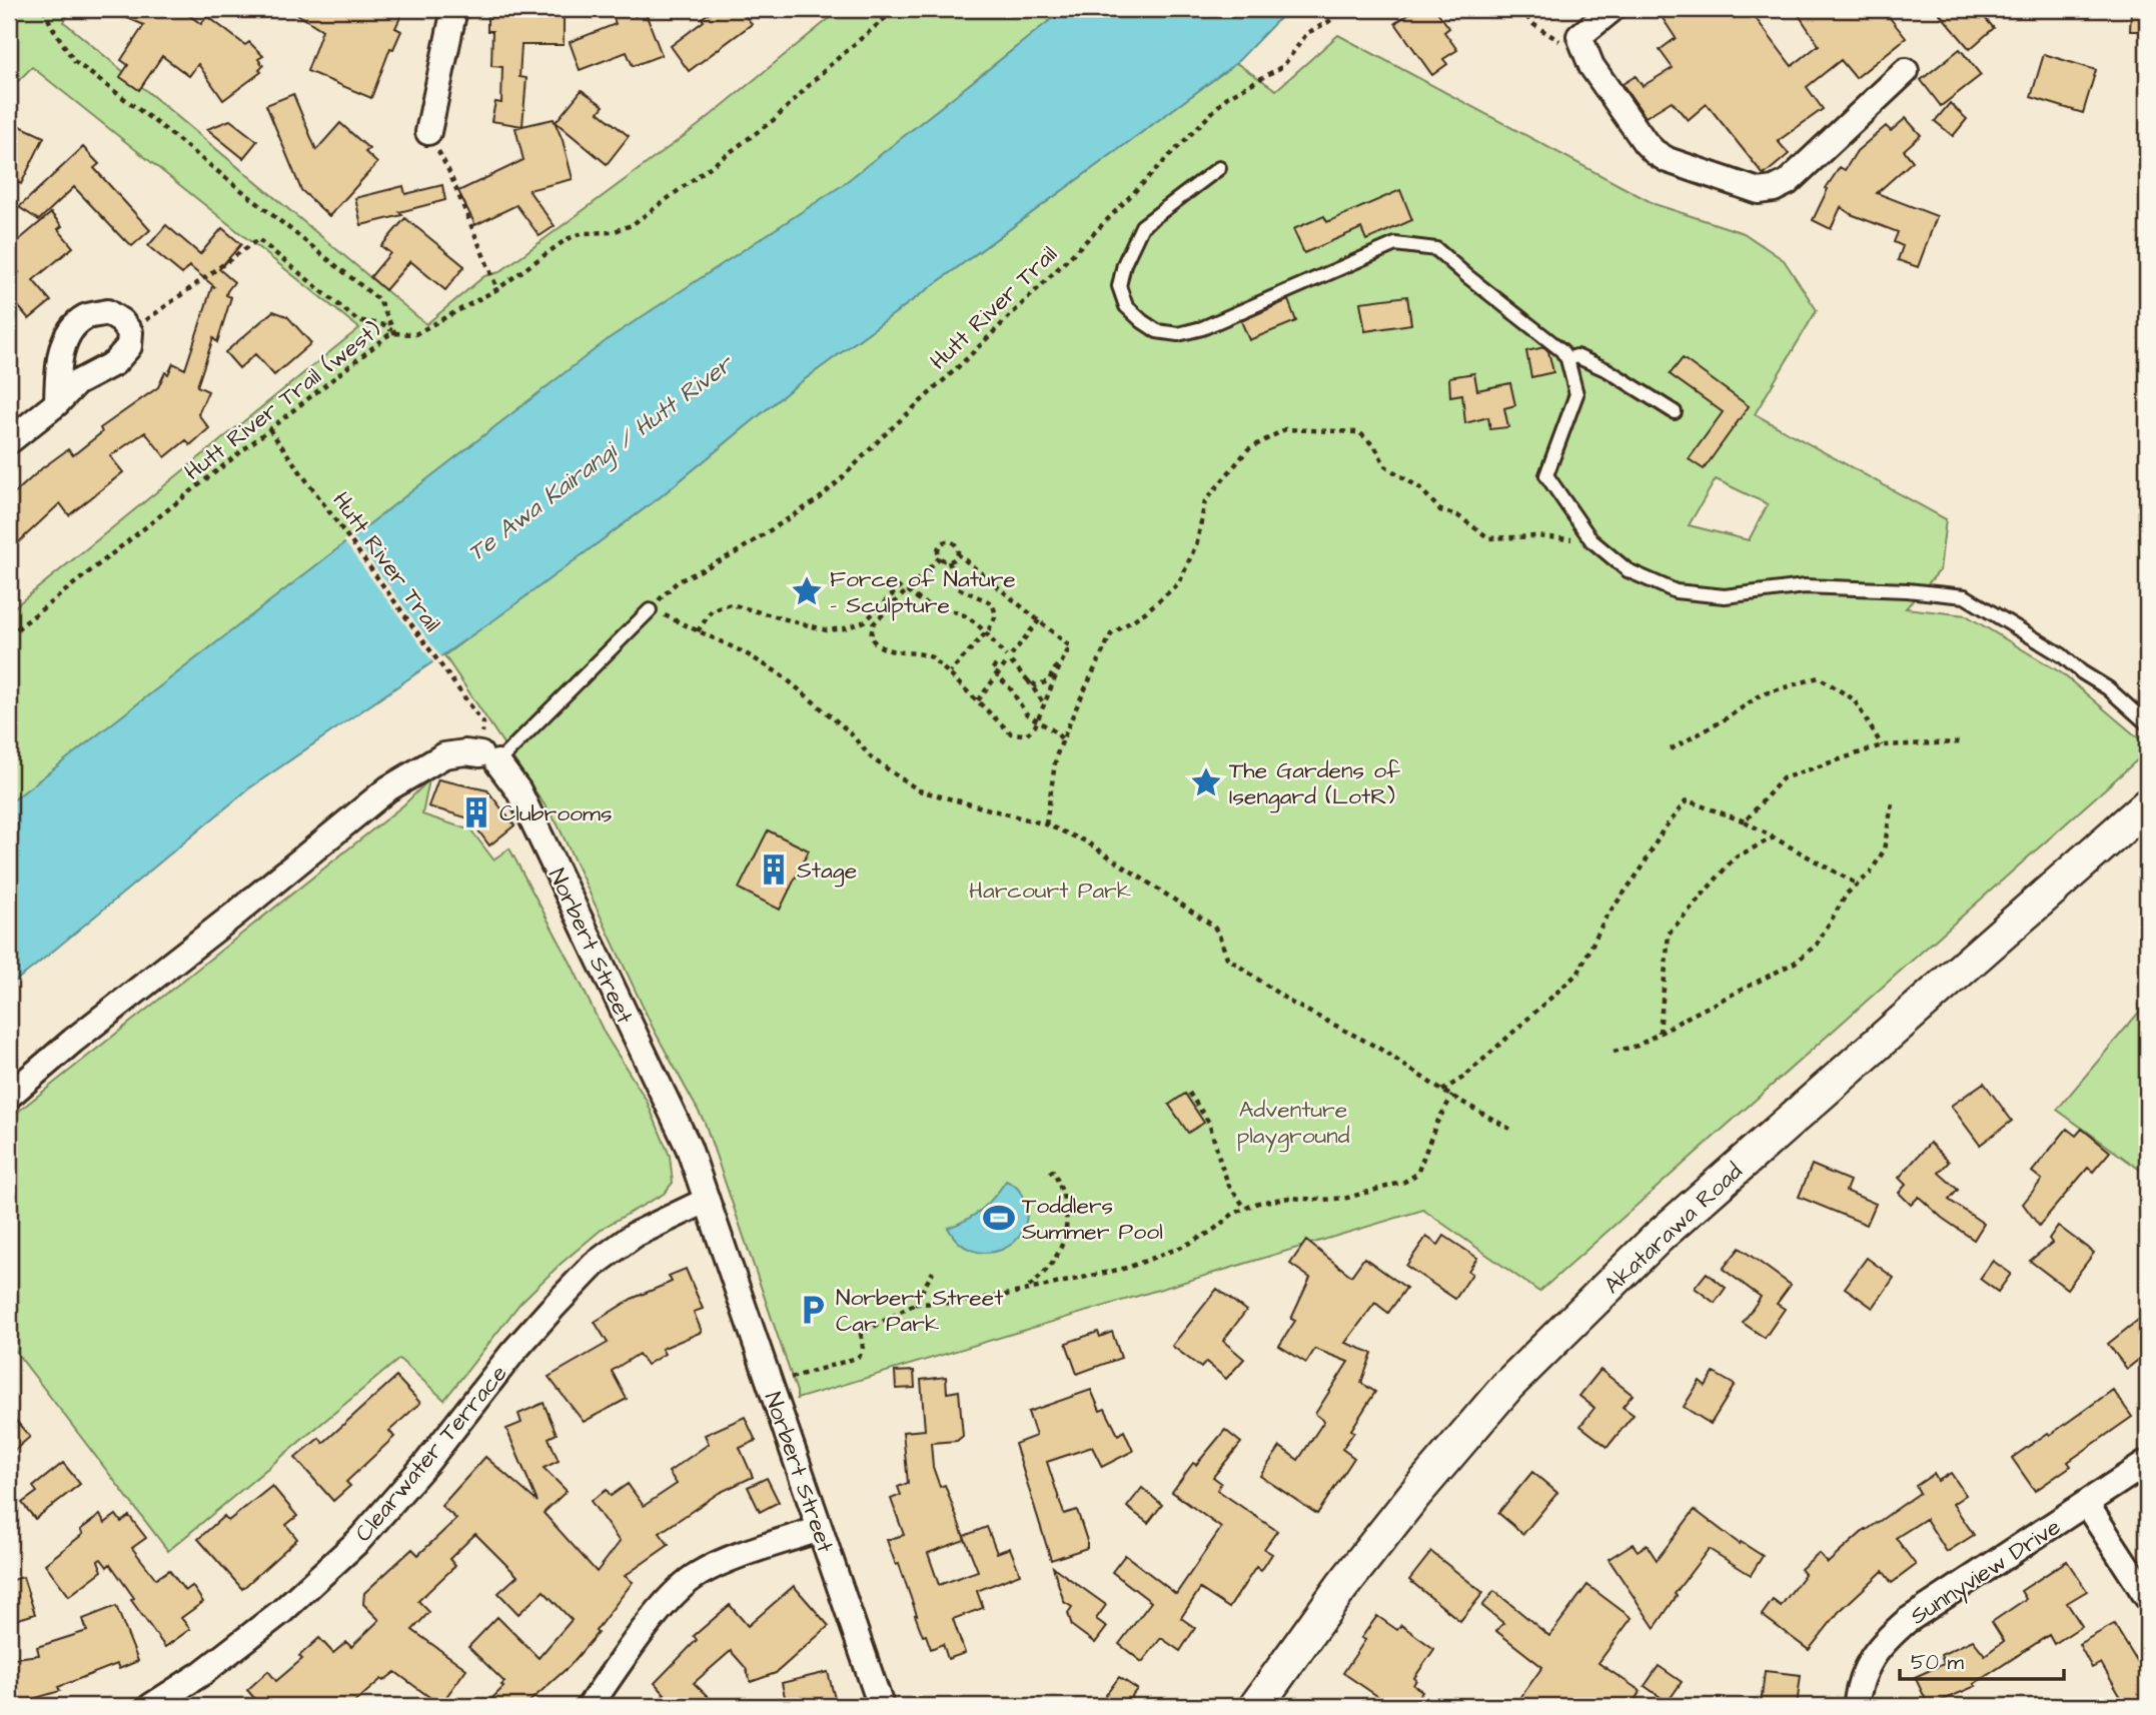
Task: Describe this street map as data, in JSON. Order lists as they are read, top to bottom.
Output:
{
  "streets": {
    "street": [
      "Norbert Street",
      "Akatarawa Road",
      "Clearwater Terrace",
      "Sunnyview Drive"
    ],
    "path": ["Hutt River Trail", "Hutt River Trail (west)"]
  },
  "crossings": [
    ["Hutt River Trail", "Hutt River Trail (west)"],
    ["Norbert Street", "Clearwater Terrace"]
  ],
  "water": ["Te Awa Kairangi / Hutt River"],
  "parks": ["Harcourt Park", "Adventure playground"],
  "places": {
    "place": ["Force of Nature - Sculpture", "The Gardens of Isengard (LotR)"],
    "building": ["Clubrooms", "Stage"],
    "sports": ["Toddlers Summer Pool"],
    "parking": ["Norbert Street Car Park"]
  },
  "scale_bar": "50 m"
}
